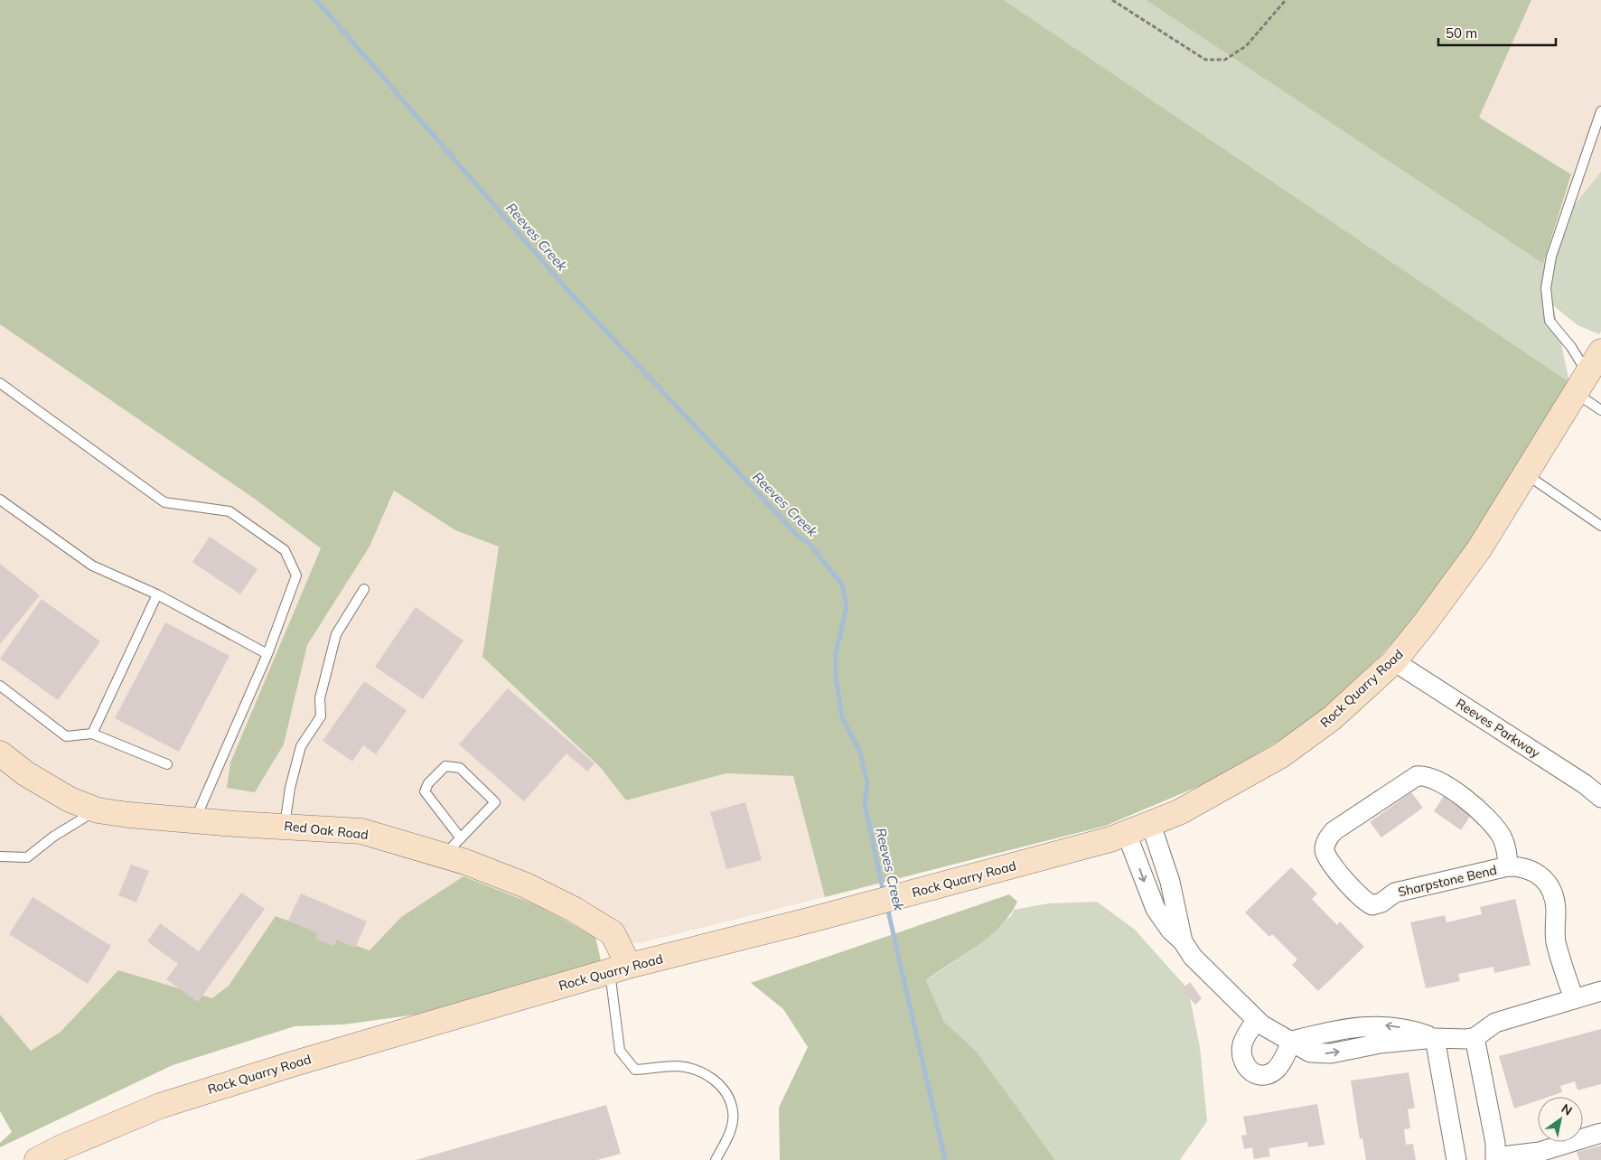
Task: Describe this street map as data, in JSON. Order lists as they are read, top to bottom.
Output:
{
  "streets": {
    "street": [
      "Rock Quarry Road",
      "Reeves Parkway",
      "Red Oak Road",
      "Sharpstone Bend"
    ]
  },
  "crossings": [
    ["Rock Quarry Road", "Reeves Parkway"],
    ["Rock Quarry Road", "Red Oak Road"]
  ],
  "water": ["Reeves Creek"],
  "scale_bar": "50 m",
  "north": "top right"
}
